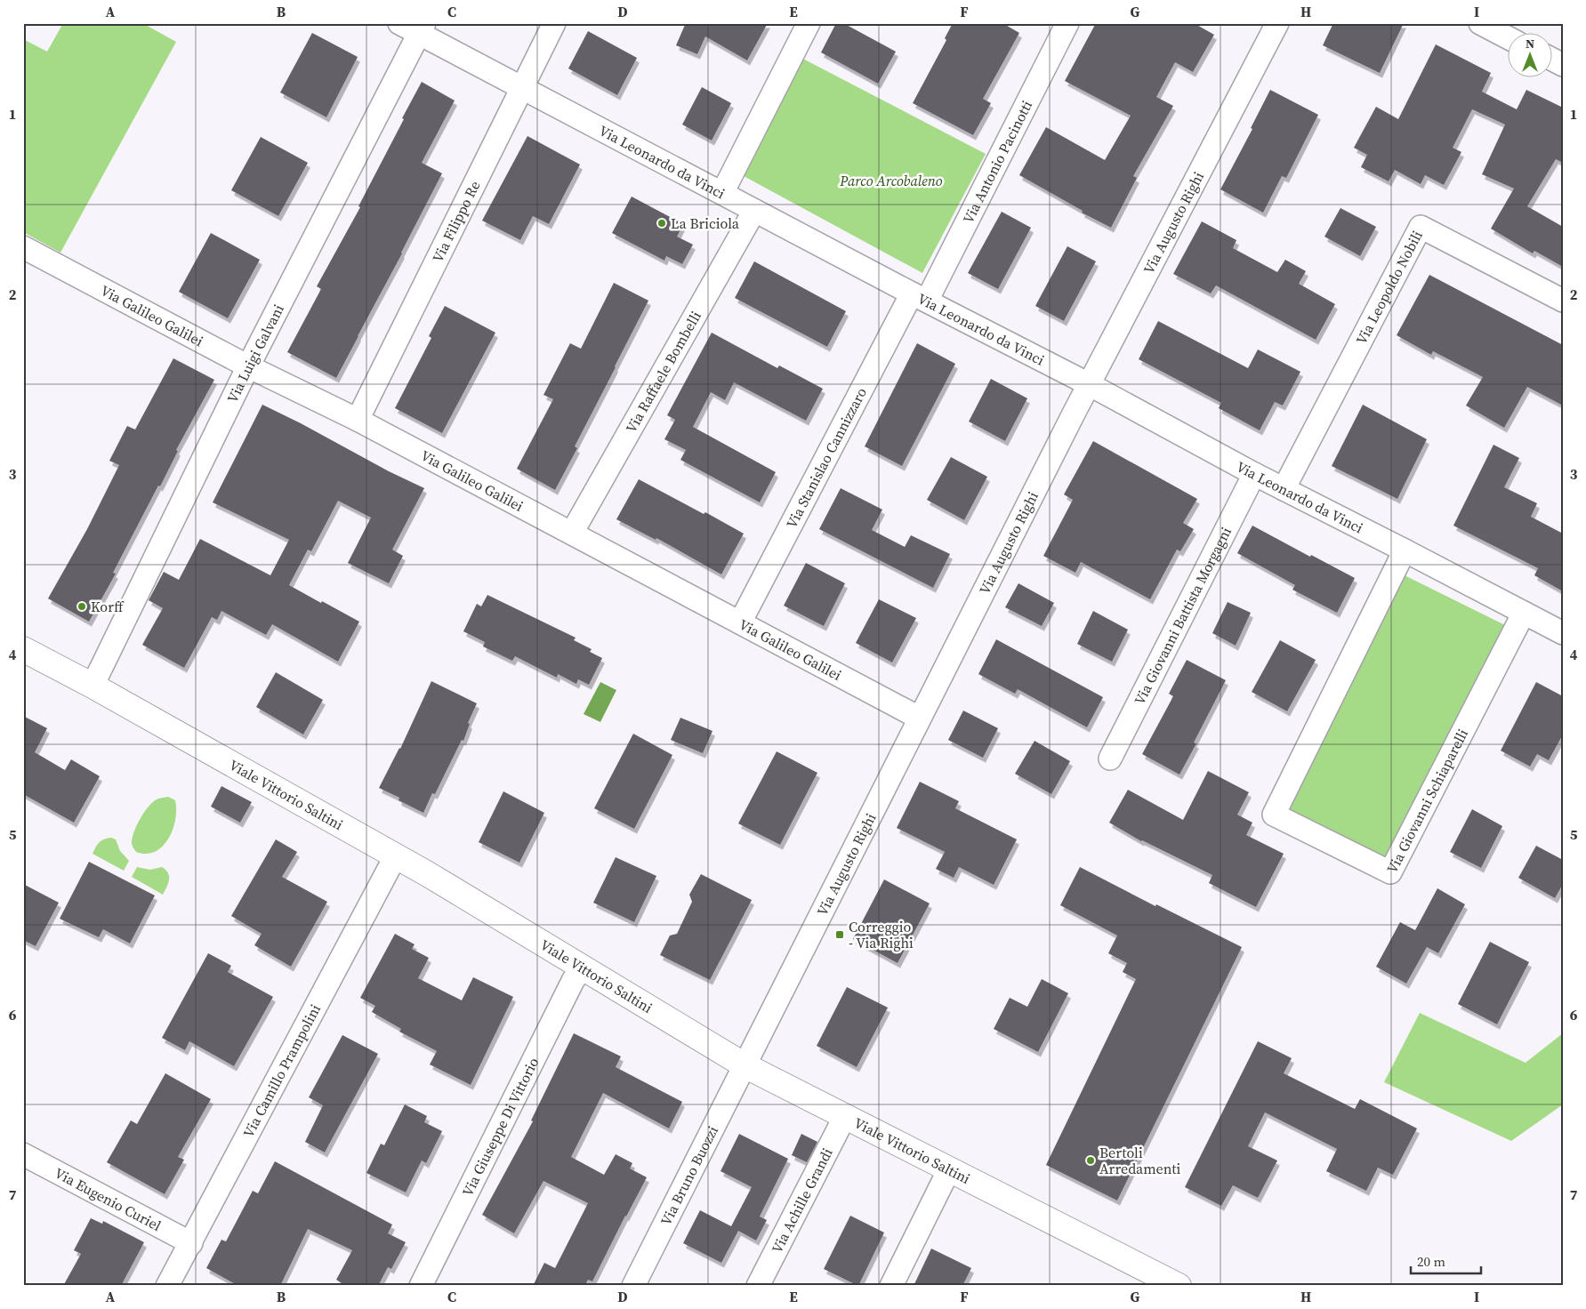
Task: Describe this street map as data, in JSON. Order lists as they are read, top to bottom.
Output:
{
  "streets": {
    "street": [
      "Via Leonardo da Vinci",
      "Via Antonio Pacinotti",
      "Via Filippo Re",
      "Via Augusto Righi",
      "Via Leopoldo Nobili",
      "Via Galileo Galilei",
      "Via Luigi Galvani",
      "Via Raffaele Bombelli",
      "Via Stanislao Cannizzaro",
      "Via Giovanni Battista Morgagni",
      "Viale Vittorio Saltini",
      "Via Giovanni Schiaparelli",
      "Via Camillo Prampolini",
      "Via Giuseppe Di Vittorio",
      "Via Bruno Buozzi",
      "Via Eugenio Curiel",
      "Via Achille Grandi"
    ]
  },
  "crossings": [
    ["Via Leonardo da Vinci", "Via Antonio Pacinotti"],
    ["Via Leonardo da Vinci", "Via Filippo Re"],
    ["Via Leonardo da Vinci", "Via Augusto Righi"],
    ["Via Leonardo da Vinci", "Via Leopoldo Nobili"],
    ["Via Leonardo da Vinci", "Via Luigi Galvani"],
    ["Via Leonardo da Vinci", "Via Raffaele Bombelli"],
    ["Via Leonardo da Vinci", "Via Stanislao Cannizzaro"],
    ["Via Leonardo da Vinci", "Via Giovanni Battista Morgagni"],
    ["Via Leonardo da Vinci", "Via Giovanni Schiaparelli"],
    ["Via Antonio Pacinotti", "Via Stanislao Cannizzaro"],
    ["Via Filippo Re", "Via Galileo Galilei"],
    ["Via Augusto Righi", "Via Galileo Galilei"],
    ["Via Augusto Righi", "Viale Vittorio Saltini"],
    ["Via Augusto Righi", "Via Bruno Buozzi"],
    ["Via Galileo Galilei", "Via Luigi Galvani"],
    ["Via Galileo Galilei", "Via Raffaele Bombelli"],
    ["Via Galileo Galilei", "Via Stanislao Cannizzaro"],
    ["Via Luigi Galvani", "Viale Vittorio Saltini"],
    ["Viale Vittorio Saltini", "Via Camillo Prampolini"],
    ["Viale Vittorio Saltini", "Via Giuseppe Di Vittorio"],
    ["Viale Vittorio Saltini", "Via Bruno Buozzi"],
    ["Viale Vittorio Saltini", "Via Achille Grandi"],
    ["Via Camillo Prampolini", "Via Eugenio Curiel"]
  ],
  "parks": ["Parco Arcobaleno"],
  "places": {
    "other": ["La Briciola", "Korff", "Bertoli Arredamenti"],
    "transit": ["Correggio - Via Righi"]
  },
  "scale_bar": "20 m",
  "north": "top",
  "grid": {
    "columns": [
      "A",
      "B",
      "C",
      "D",
      "E",
      "F",
      "G",
      "H",
      "I"
    ],
    "rows": [
      "1",
      "2",
      "3",
      "4",
      "5",
      "6",
      "7"
    ]
  }
}
